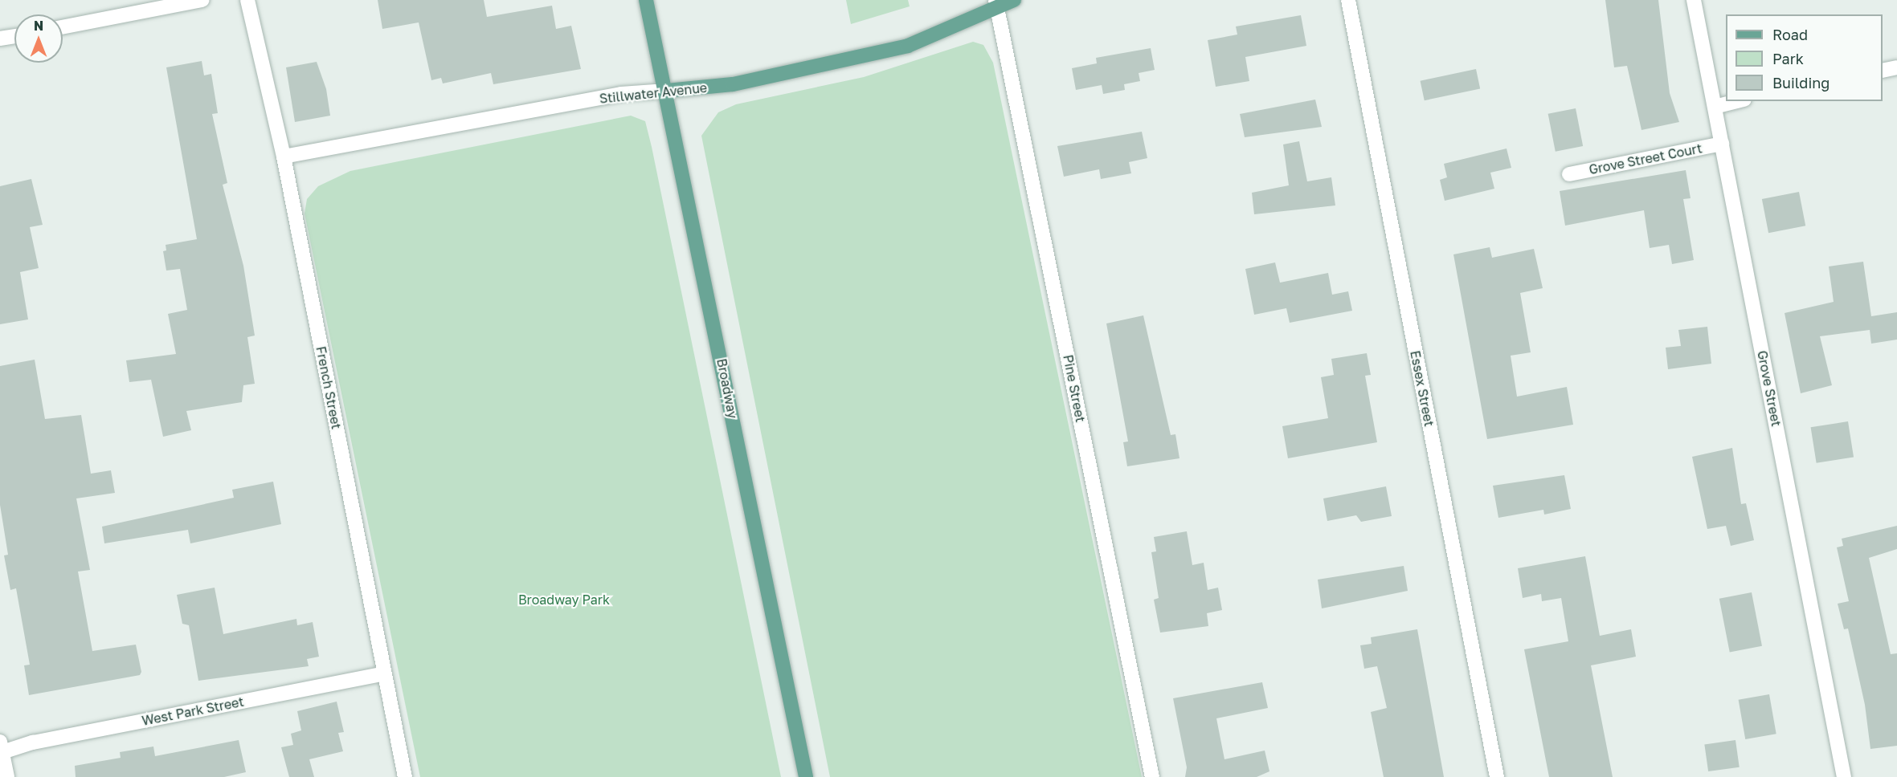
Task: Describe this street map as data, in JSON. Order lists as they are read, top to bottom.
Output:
{
  "streets": {
    "main road": ["Stillwater Avenue", "Broadway"],
    "street": [
      "Grove Street Court",
      "French Street",
      "Pine Street",
      "Essex Street",
      "Grove Street",
      "West Park Street"
    ]
  },
  "crossings": [
    ["Stillwater Avenue", "French Street"],
    ["Stillwater Avenue", "Broadway"],
    ["Stillwater Avenue", "Pine Street"],
    ["Grove Street Court", "Grove Street"],
    ["French Street", "West Park Street"]
  ],
  "parks": ["Broadway Park"],
  "legend": ["Road", "Park", "Building"],
  "north": "top"
}
